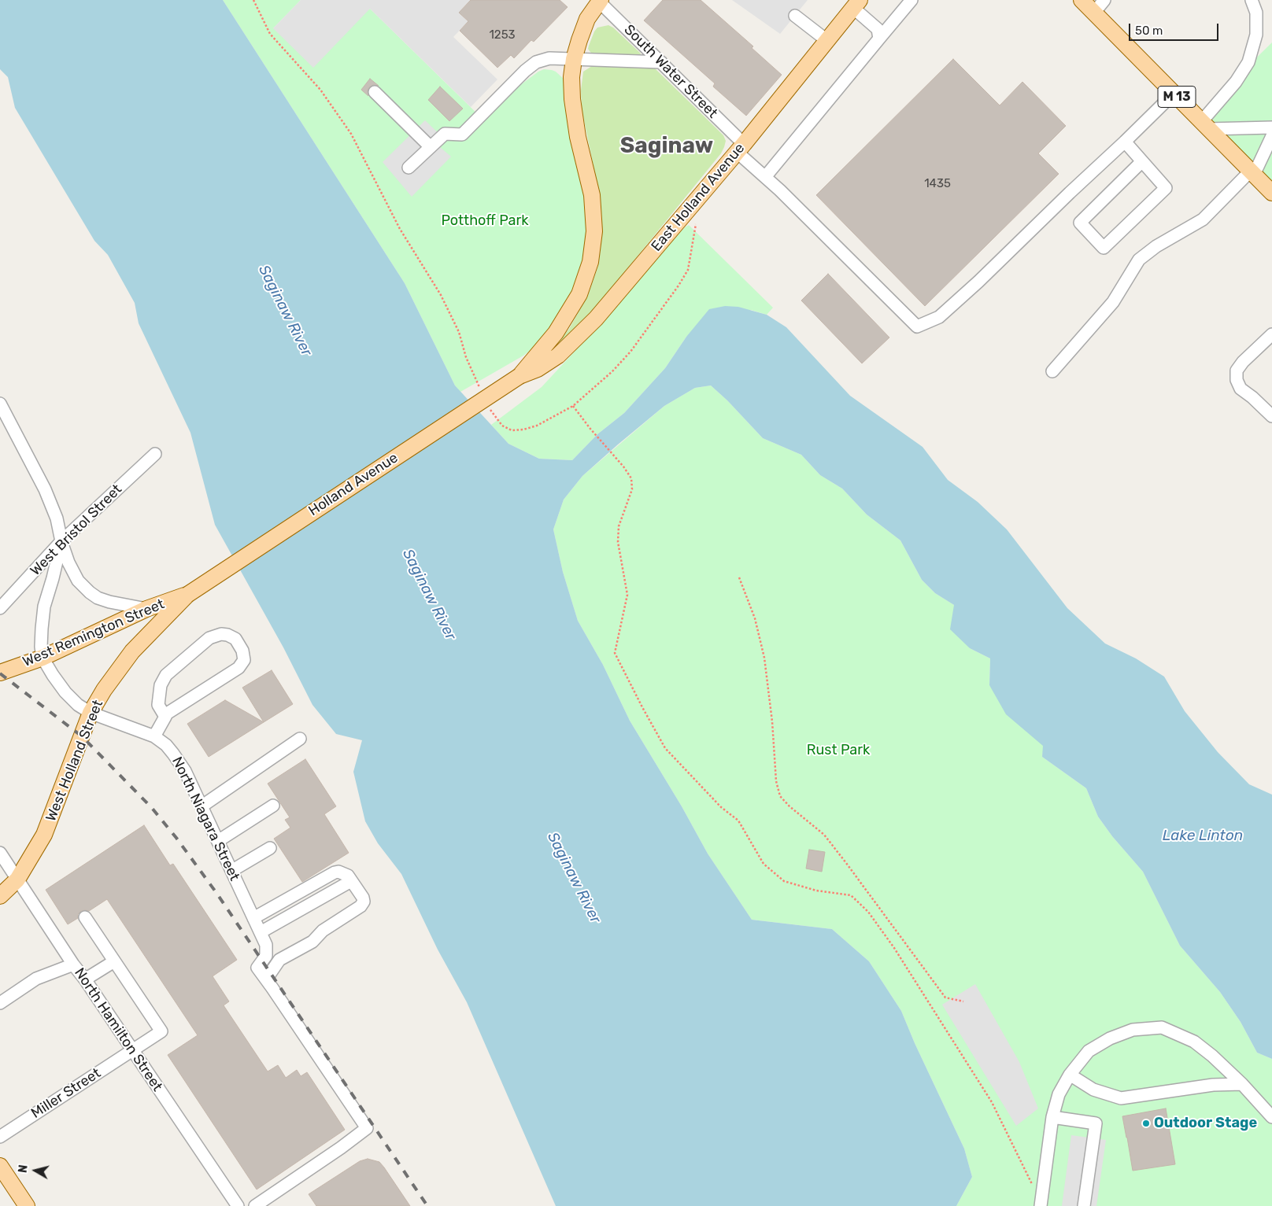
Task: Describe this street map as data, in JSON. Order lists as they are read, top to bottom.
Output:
{
  "streets": {
    "main road": [
      "M 13",
      "East Holland Avenue",
      "Holland Avenue",
      "West Remington Street",
      "West Holland Street"
    ],
    "street": [
      "South Water Street",
      "West Bristol Street",
      "North Niagara Street",
      "North Hamilton Street",
      "Miller Street"
    ]
  },
  "crossings": [
    ["South Water Street", "East Holland Avenue"],
    ["East Holland Avenue", "Holland Avenue"],
    ["Holland Avenue", "West Remington Street"],
    ["Holland Avenue", "West Holland Street"],
    ["West Bristol Street", "North Niagara Street"],
    ["West Remington Street", "West Holland Street"],
    ["West Remington Street", "North Niagara Street"],
    ["West Holland Street", "North Niagara Street"],
    ["West Holland Street", "North Hamilton Street"],
    ["North Hamilton Street", "Miller Street"]
  ],
  "districts": ["Saginaw"],
  "water": ["Saginaw River", "Lake Linton"],
  "parks": ["Potthoff Park", "Rust Park"],
  "places": ["Outdoor Stage"],
  "house_numbers": ["1253", "1435"],
  "scale_bar": "50 m",
  "north": "left"
}
